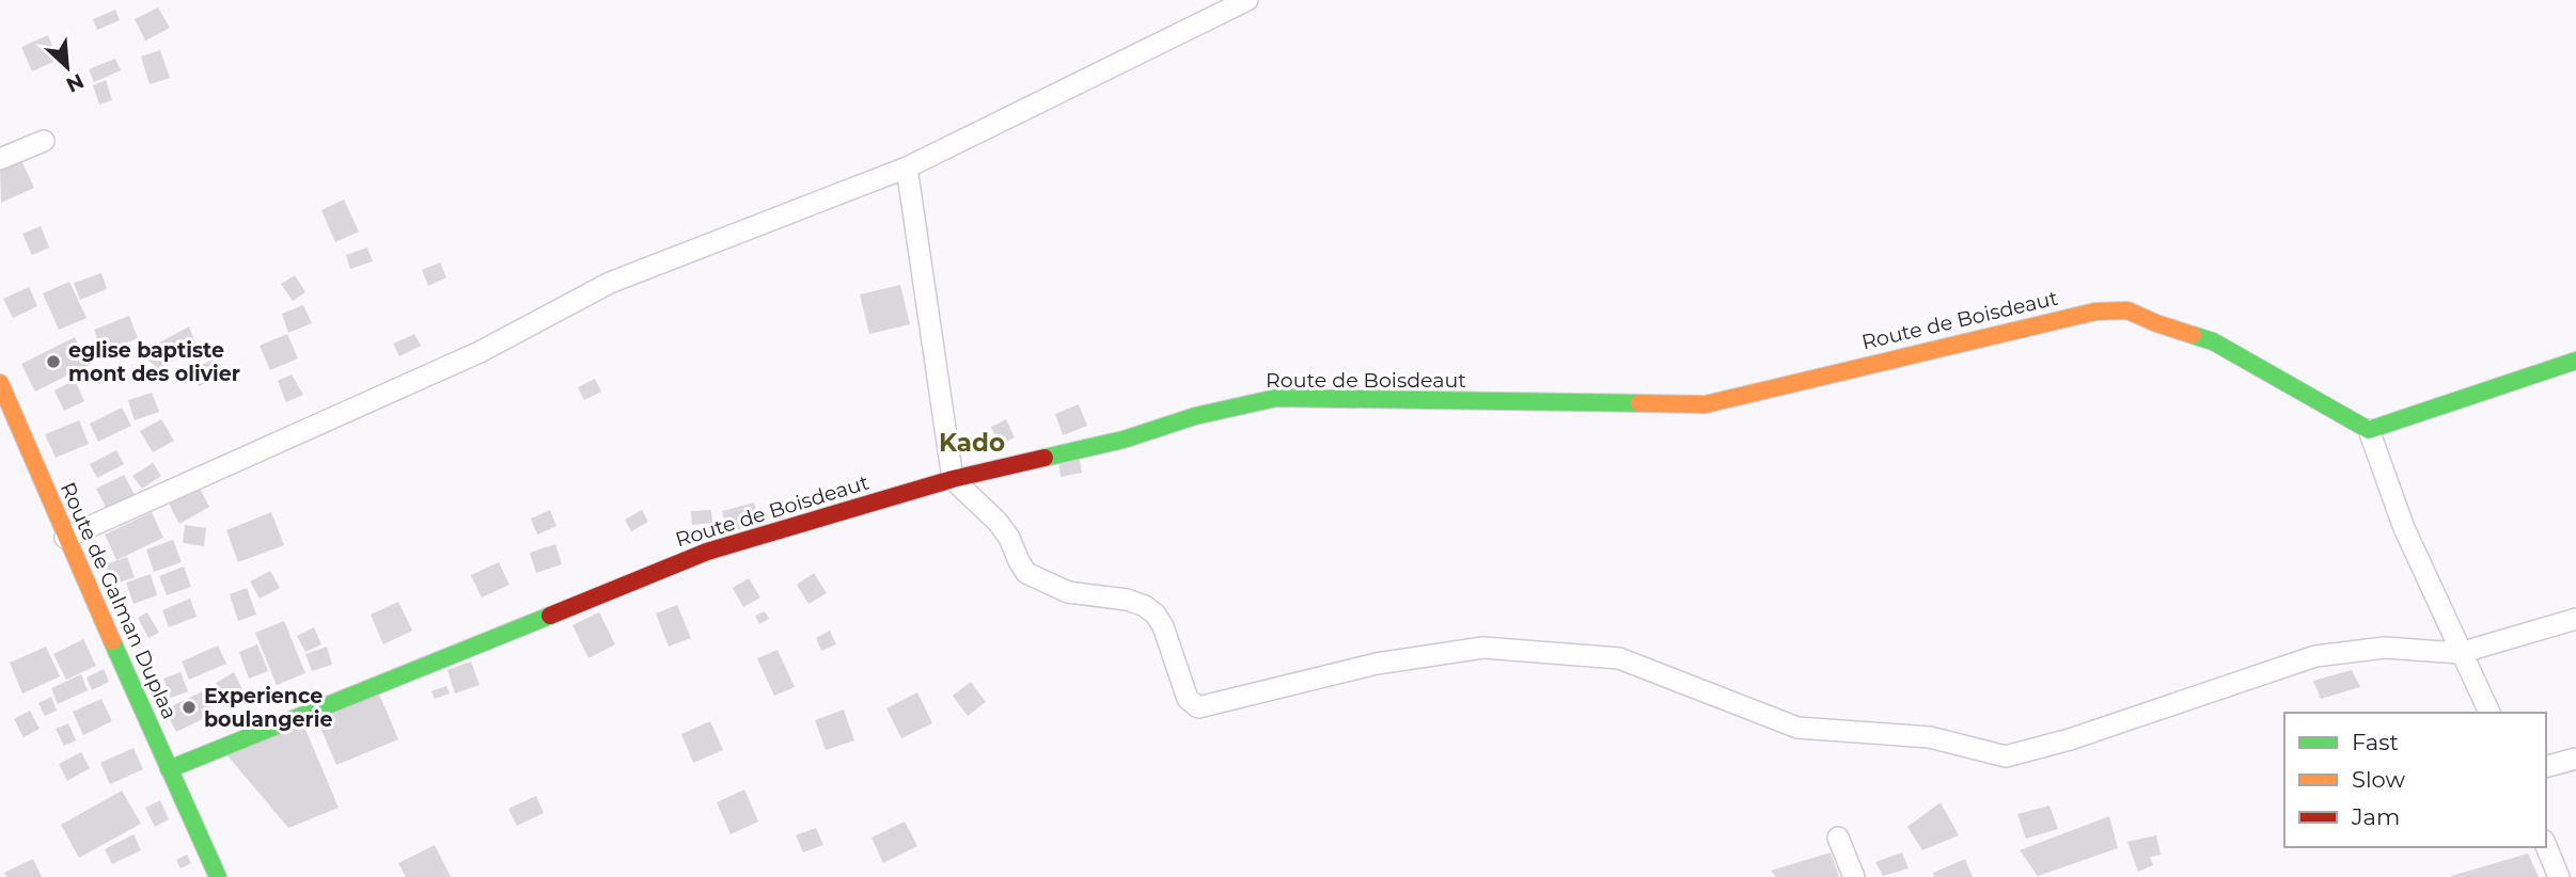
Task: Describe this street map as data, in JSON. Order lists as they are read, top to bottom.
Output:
{
  "streets": {
    "street": ["Route de Boisdeaut", "Route de Galman Duplaa"]
  },
  "crossings": [
    ["Route de Boisdeaut", "Route de Galman Duplaa"]
  ],
  "districts": ["Kado"],
  "places": ["eglise baptiste mont des olivier", "Experience boulangerie"],
  "legend": ["Fast", "Slow", "Jam"],
  "north": "bottom right"
}
